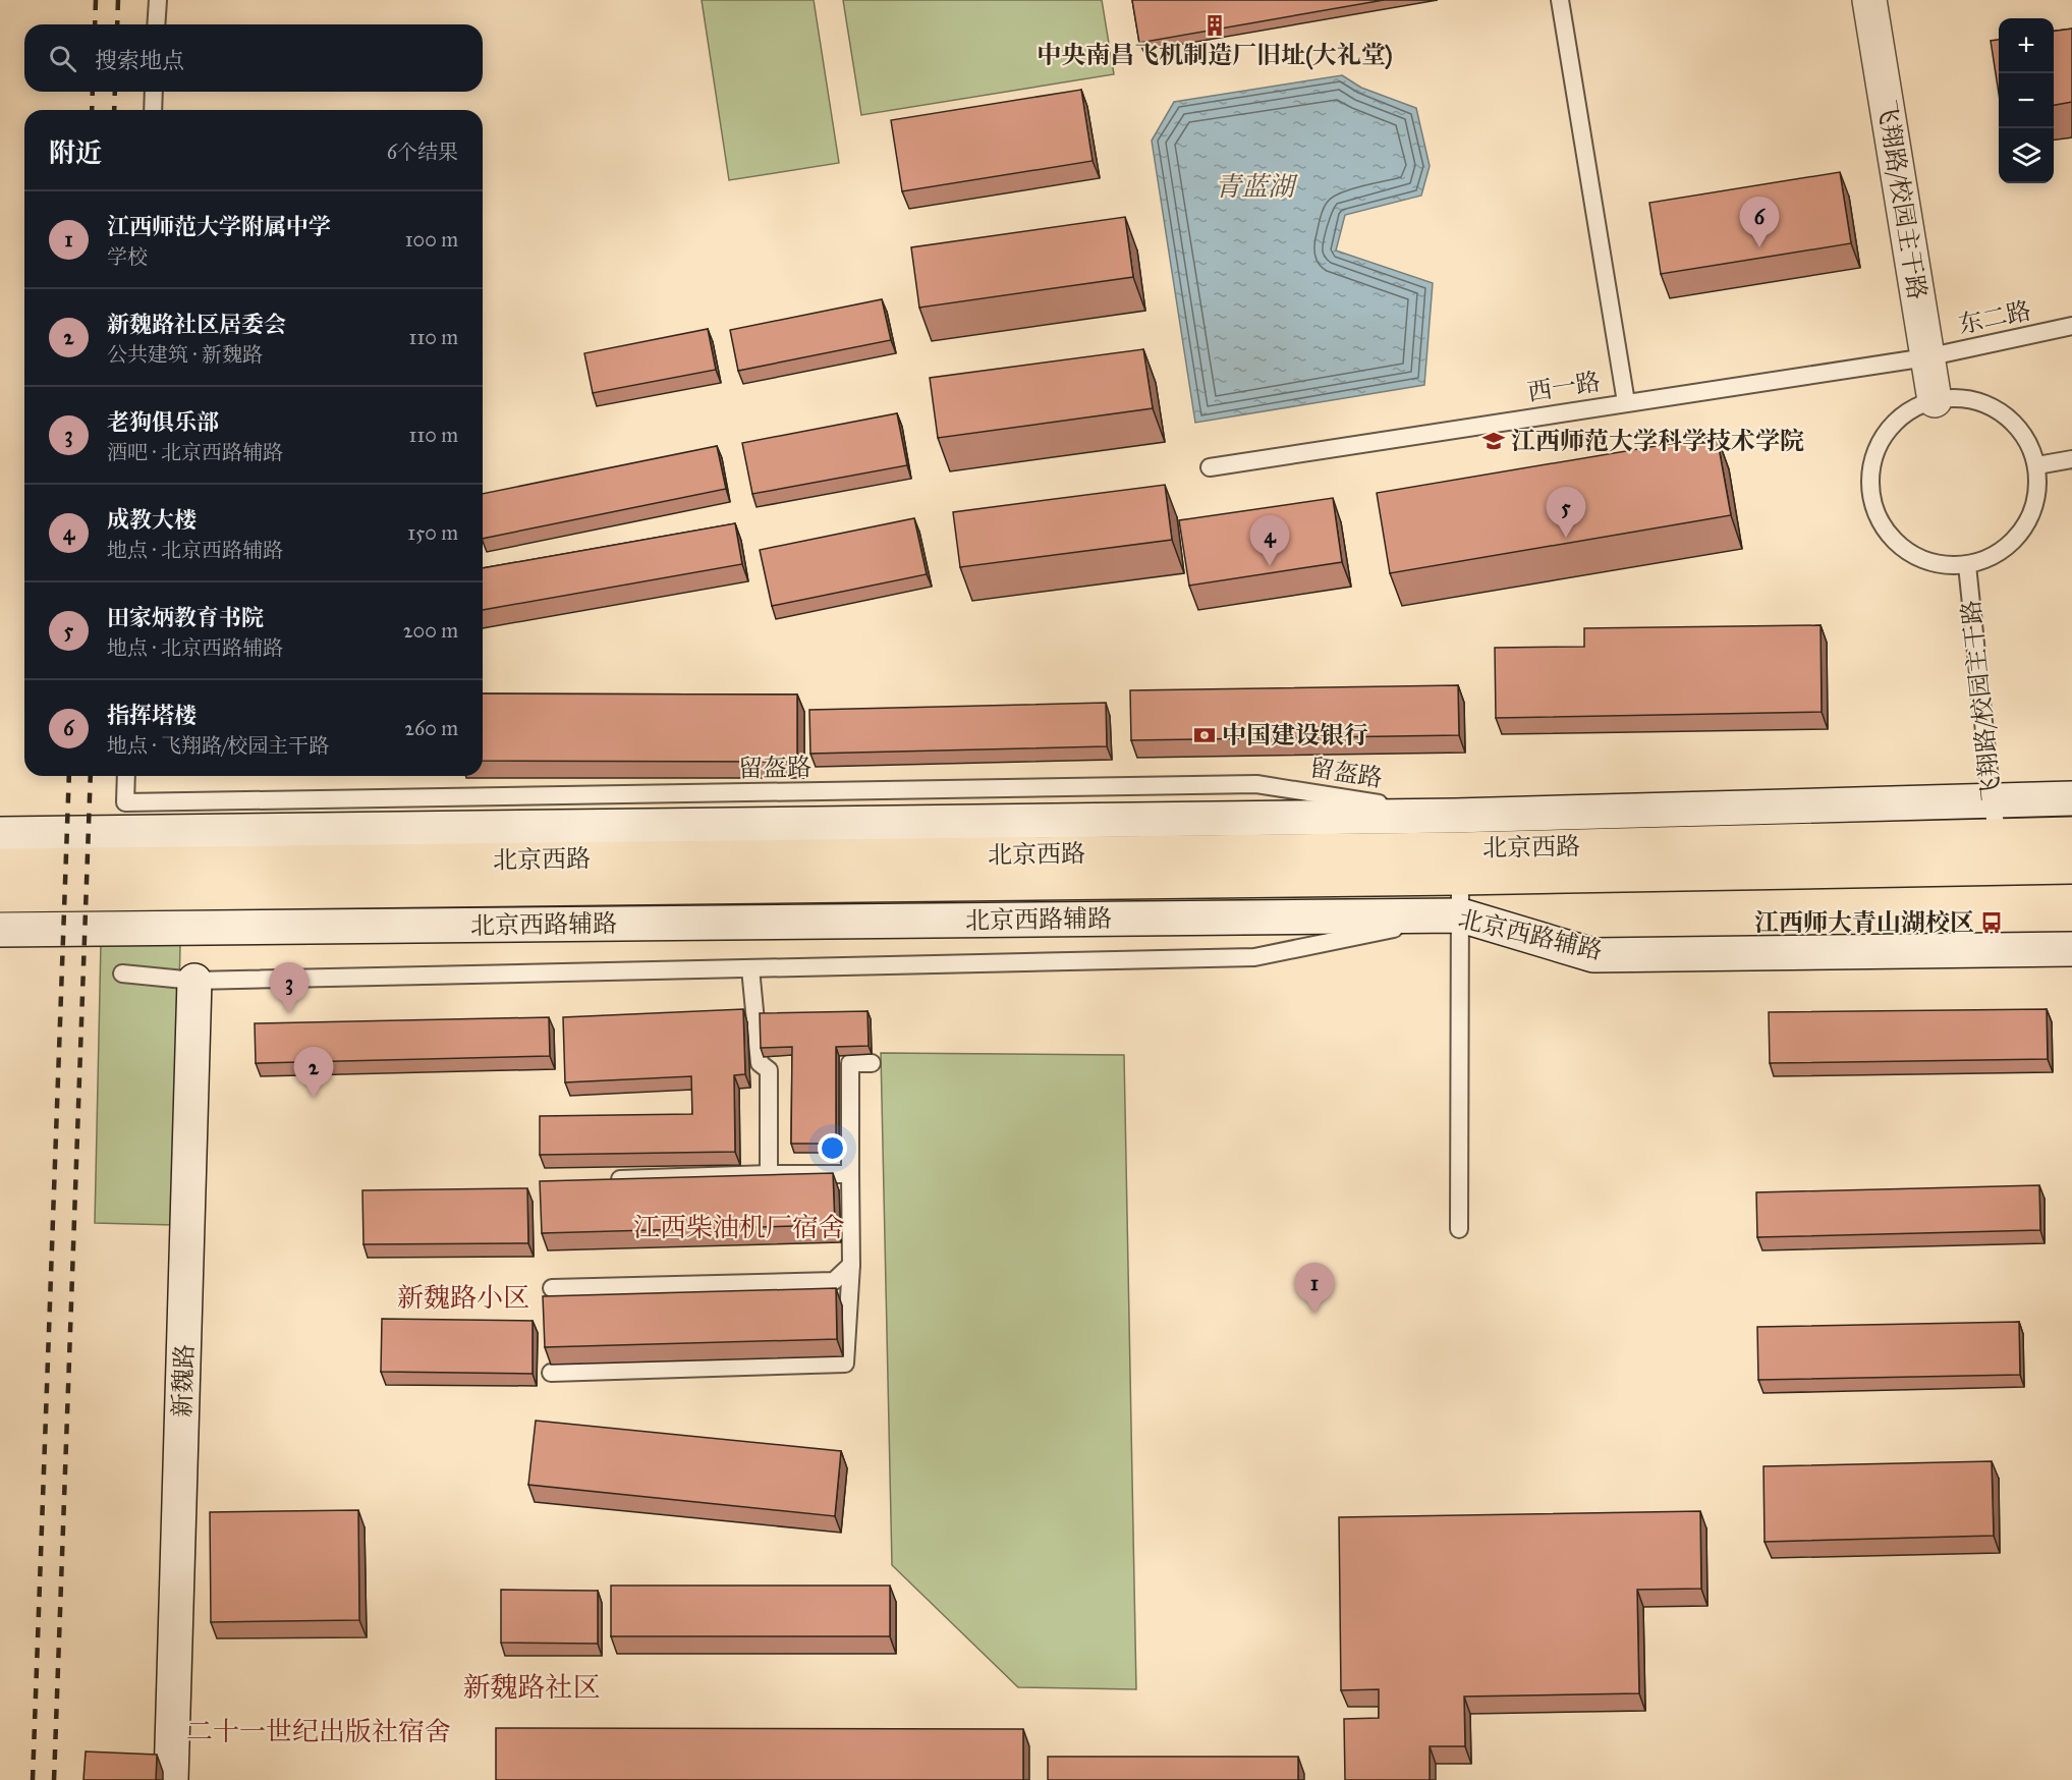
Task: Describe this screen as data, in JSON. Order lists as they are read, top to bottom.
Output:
{
  "streets": {
    "main road": [
      "飞翔路/校园主干路",
      "北京西路",
      "北京西路辅路",
      "新魏路"
    ],
    "lane": ["东二路", "西一路", "留盔路"]
  },
  "crossings": [
    ["飞翔路/校园主干路", "东二路"],
    ["飞翔路/校园主干路", "西一路"],
    ["飞翔路/校园主干路", "北京西路"],
    ["东二路", "西一路"]
  ],
  "districts": [
    "江西柴油机厂宿舍",
    "新魏路小区",
    "新魏路社区",
    "二十一世纪出版社宿舍"
  ],
  "water": ["青蓝湖"],
  "places": {
    "building": ["中央南昌飞机制造厂旧址(大礼堂)"],
    "school or university": ["江西师范大学科学技术学院"],
    "bank": ["中国建设银行"],
    "bus stop": ["江西师大青山湖校区"]
  },
  "page": {
    "map_buttons": ["+", "−"],
    "search": "搜索地点",
    "heading": ["附近", "6个结果"],
    "list": [
      {
        "mark": "1",
        "name": "江西师范大学附属中学",
        "note": "学校",
        "value": "100 m"
      },
      {
        "mark": "2",
        "name": "新魏路社区居委会",
        "note": "公共建筑 · 新魏路",
        "value": "110 m"
      },
      {
        "mark": "3",
        "name": "老狗俱乐部",
        "note": "酒吧 · 北京西路辅路",
        "value": "110 m"
      },
      {
        "mark": "4",
        "name": "成教大楼",
        "note": "地点 · 北京西路辅路",
        "value": "150 m"
      },
      {
        "mark": "5",
        "name": "田家炳教育书院",
        "note": "地点 · 北京西路辅路",
        "value": "200 m"
      },
      {
        "mark": "6",
        "name": "指挥塔楼",
        "note": "地点 · 飞翔路/校园主干路",
        "value": "260 m"
      }
    ],
    "pins": [
      "6",
      "5",
      "4",
      "3",
      "2",
      "1"
    ]
  }
}
